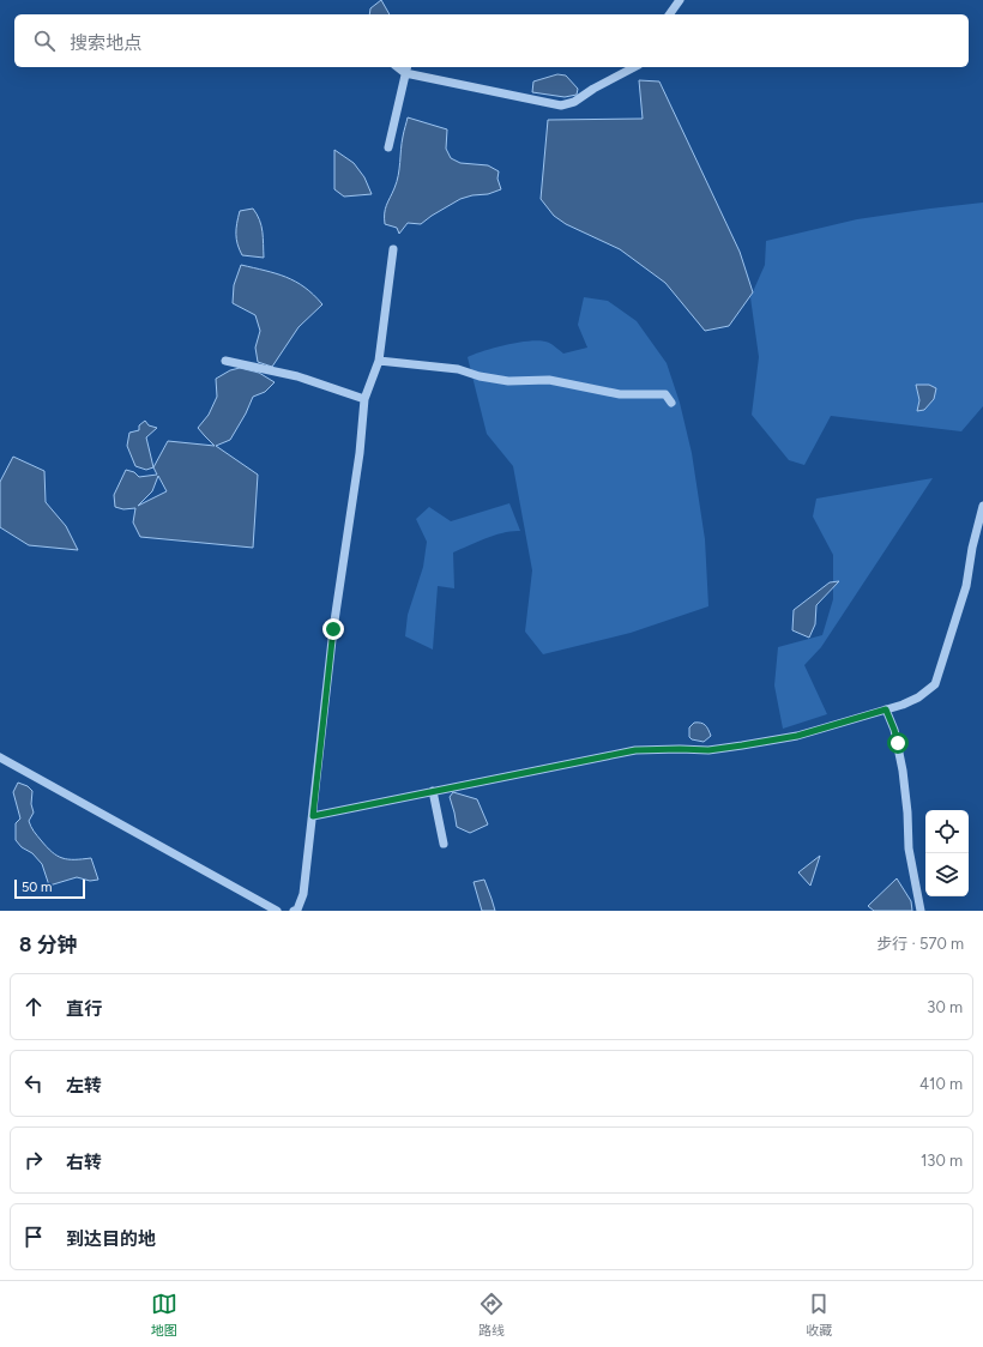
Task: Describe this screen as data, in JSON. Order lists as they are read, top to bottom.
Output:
{
  "scale_bar": "50 m",
  "page": {
    "search": "搜索地点",
    "scale": "50 m",
    "heading": ["8 分钟", "步行 · 570 m"],
    "list": [
      ["直行", "30 m"],
      ["左转", "410 m"],
      ["右转", "130 m"],
      "到达目的地"
    ],
    "nav": ["地图", "路线", "收藏"]
  }
}
